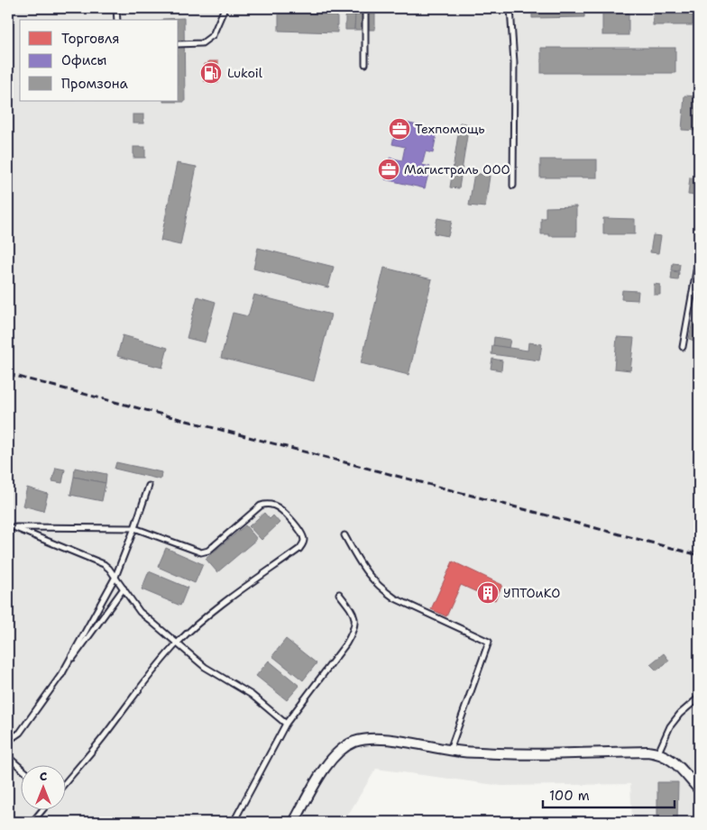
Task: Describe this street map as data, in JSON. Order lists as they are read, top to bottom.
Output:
{
  "places": {
    "fuel station": ["Lukoil"],
    "office": ["Техпомощь", "Магистраль ООО"],
    "building": ["УПТОиКО"]
  },
  "legend": ["Торговля", "Офисы", "Промзона"],
  "scale_bar": "100 m",
  "north": "top"
}
